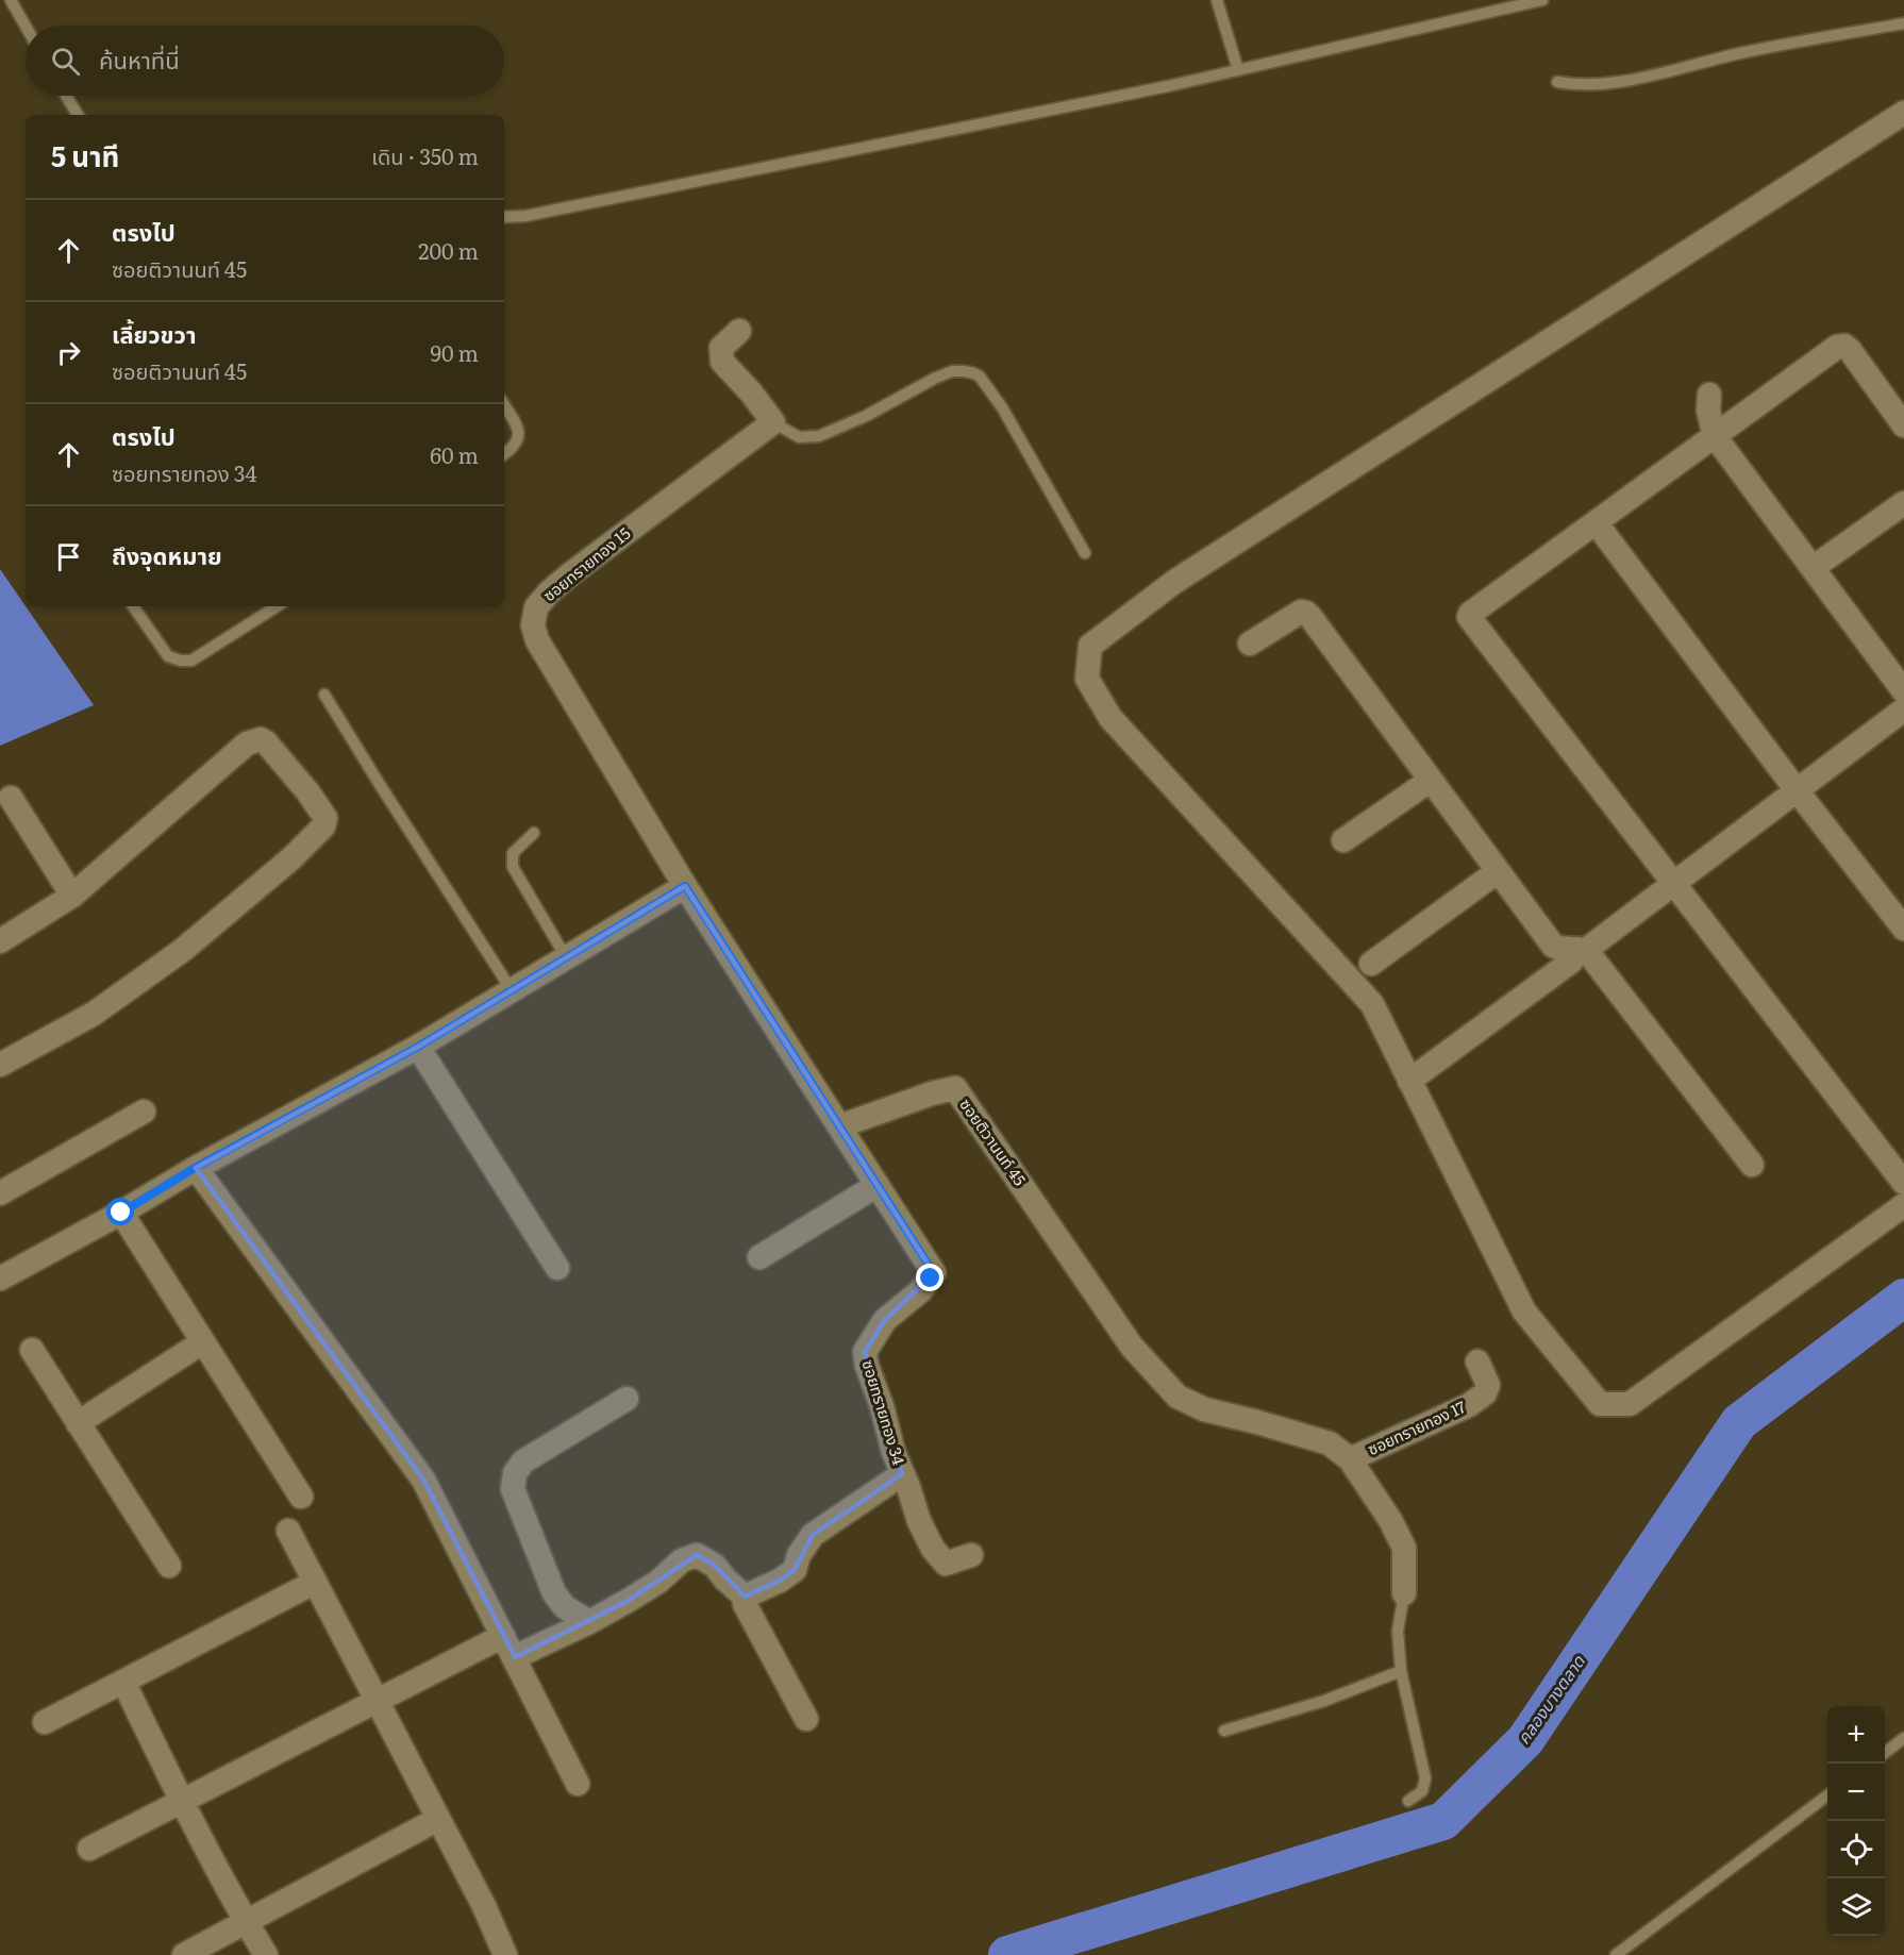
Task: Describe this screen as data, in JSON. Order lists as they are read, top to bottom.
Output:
{
  "streets": {
    "street": [
      "ซอยทรายทอง 15",
      "ซอยติวานนท์ 45",
      "ซอยทรายทอง 34",
      "ซอยทรายทอง 17"
    ]
  },
  "crossings": [
    ["ซอยติวานนท์ 45", "ซอยทรายทอง 34"],
    ["ซอยติวานนท์ 45", "ซอยทรายทอง 17"]
  ],
  "water": ["คลองบางตลาด"],
  "page": {
    "search": "ค้นหาที่นี่",
    "heading": ["5 นาที", "เดิน · 350 m"],
    "list": [
      ["ตรงไป", "ซอยติวานนท์ 45", "200 m"],
      ["เลี้ยวขวา", "ซอยติวานนท์ 45", "90 m"],
      ["ตรงไป", "ซอยทรายทอง 34", "60 m"],
      "ถึงจุดหมาย"
    ],
    "map_buttons": ["+", "−"]
  }
}
